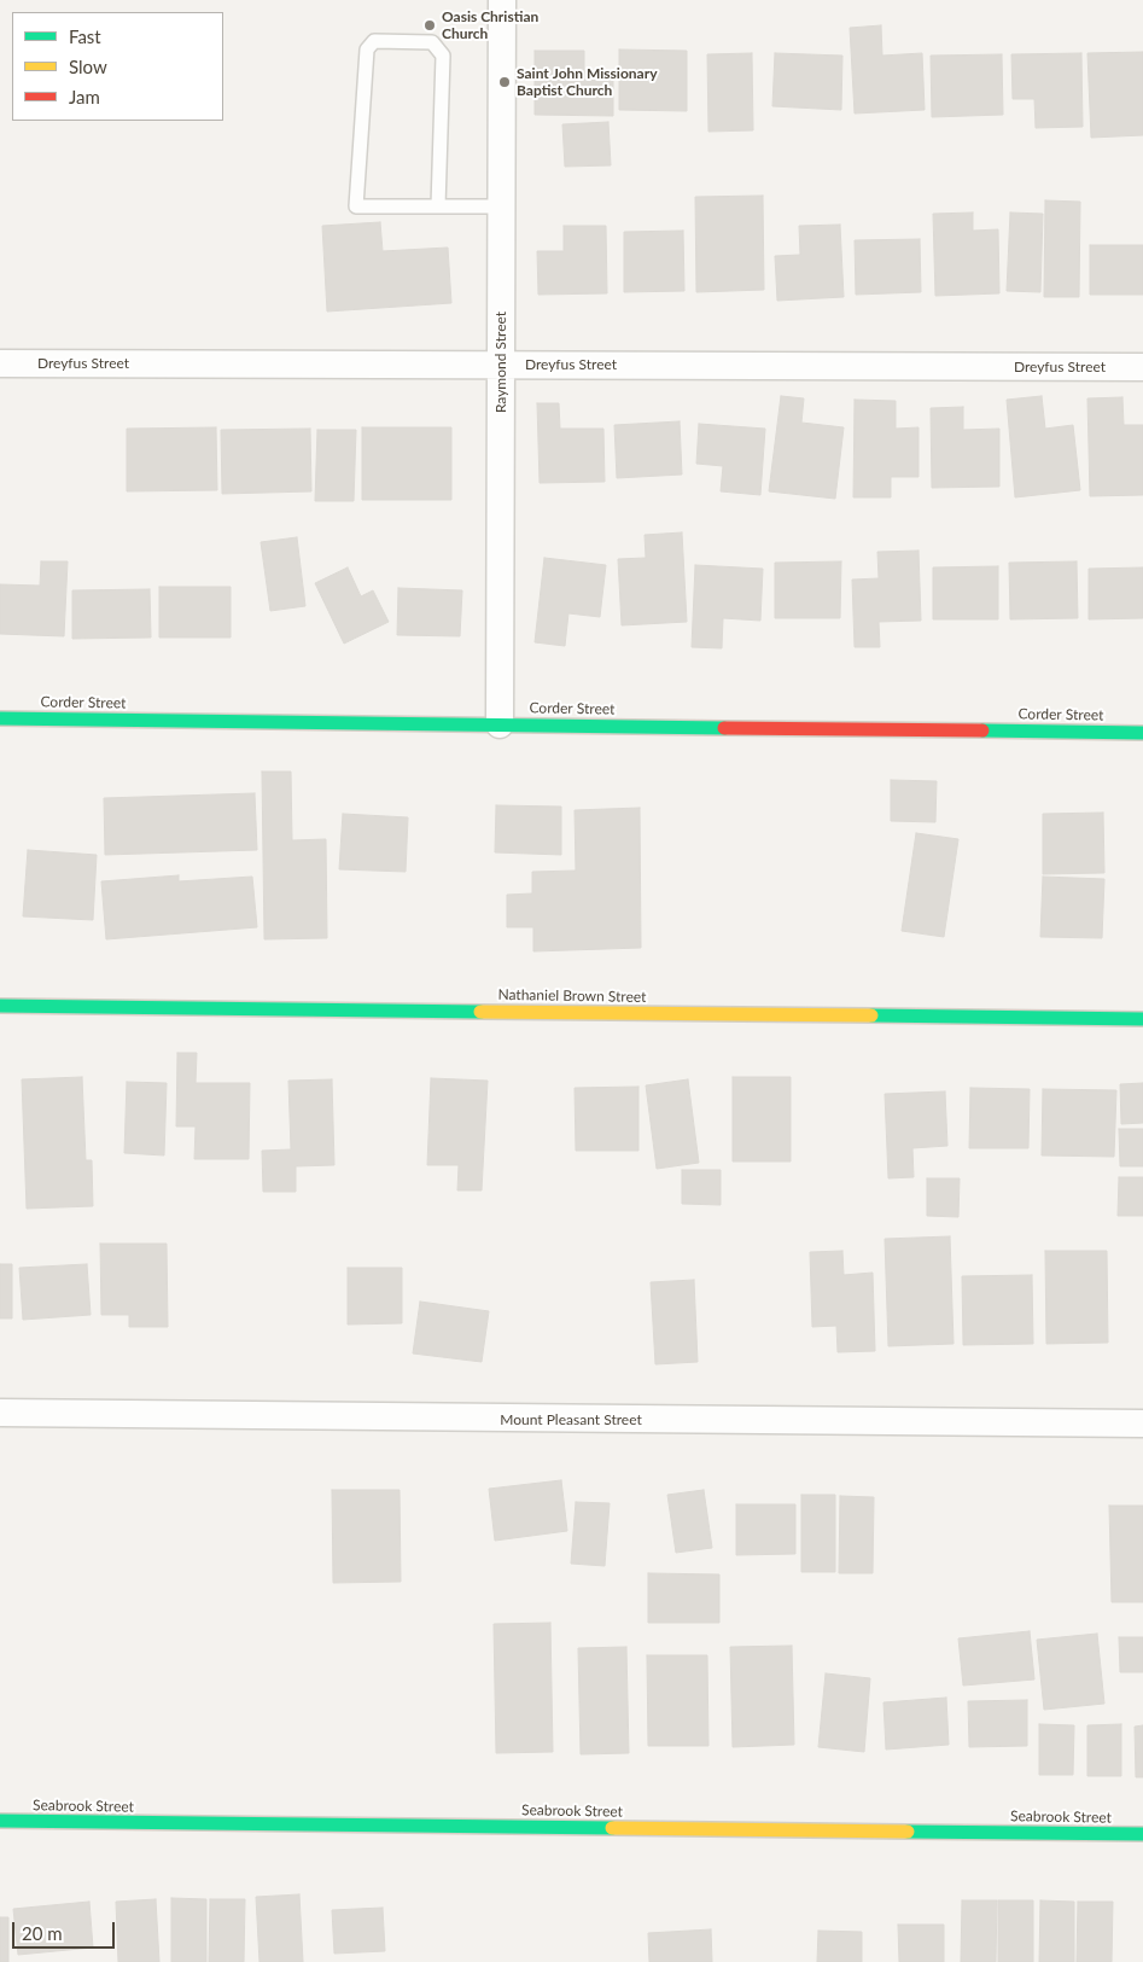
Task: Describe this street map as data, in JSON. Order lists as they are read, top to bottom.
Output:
{
  "streets": {
    "street": [
      "Raymond Street",
      "Dreyfus Street",
      "Corder Street",
      "Nathaniel Brown Street",
      "Mount Pleasant Street",
      "Seabrook Street"
    ]
  },
  "crossings": [
    ["Raymond Street", "Dreyfus Street"],
    ["Raymond Street", "Corder Street"]
  ],
  "places": ["Oasis Christian Church", "Saint John Missionary Baptist Church"],
  "legend": ["Fast", "Slow", "Jam"],
  "scale_bar": "20 m"
}
